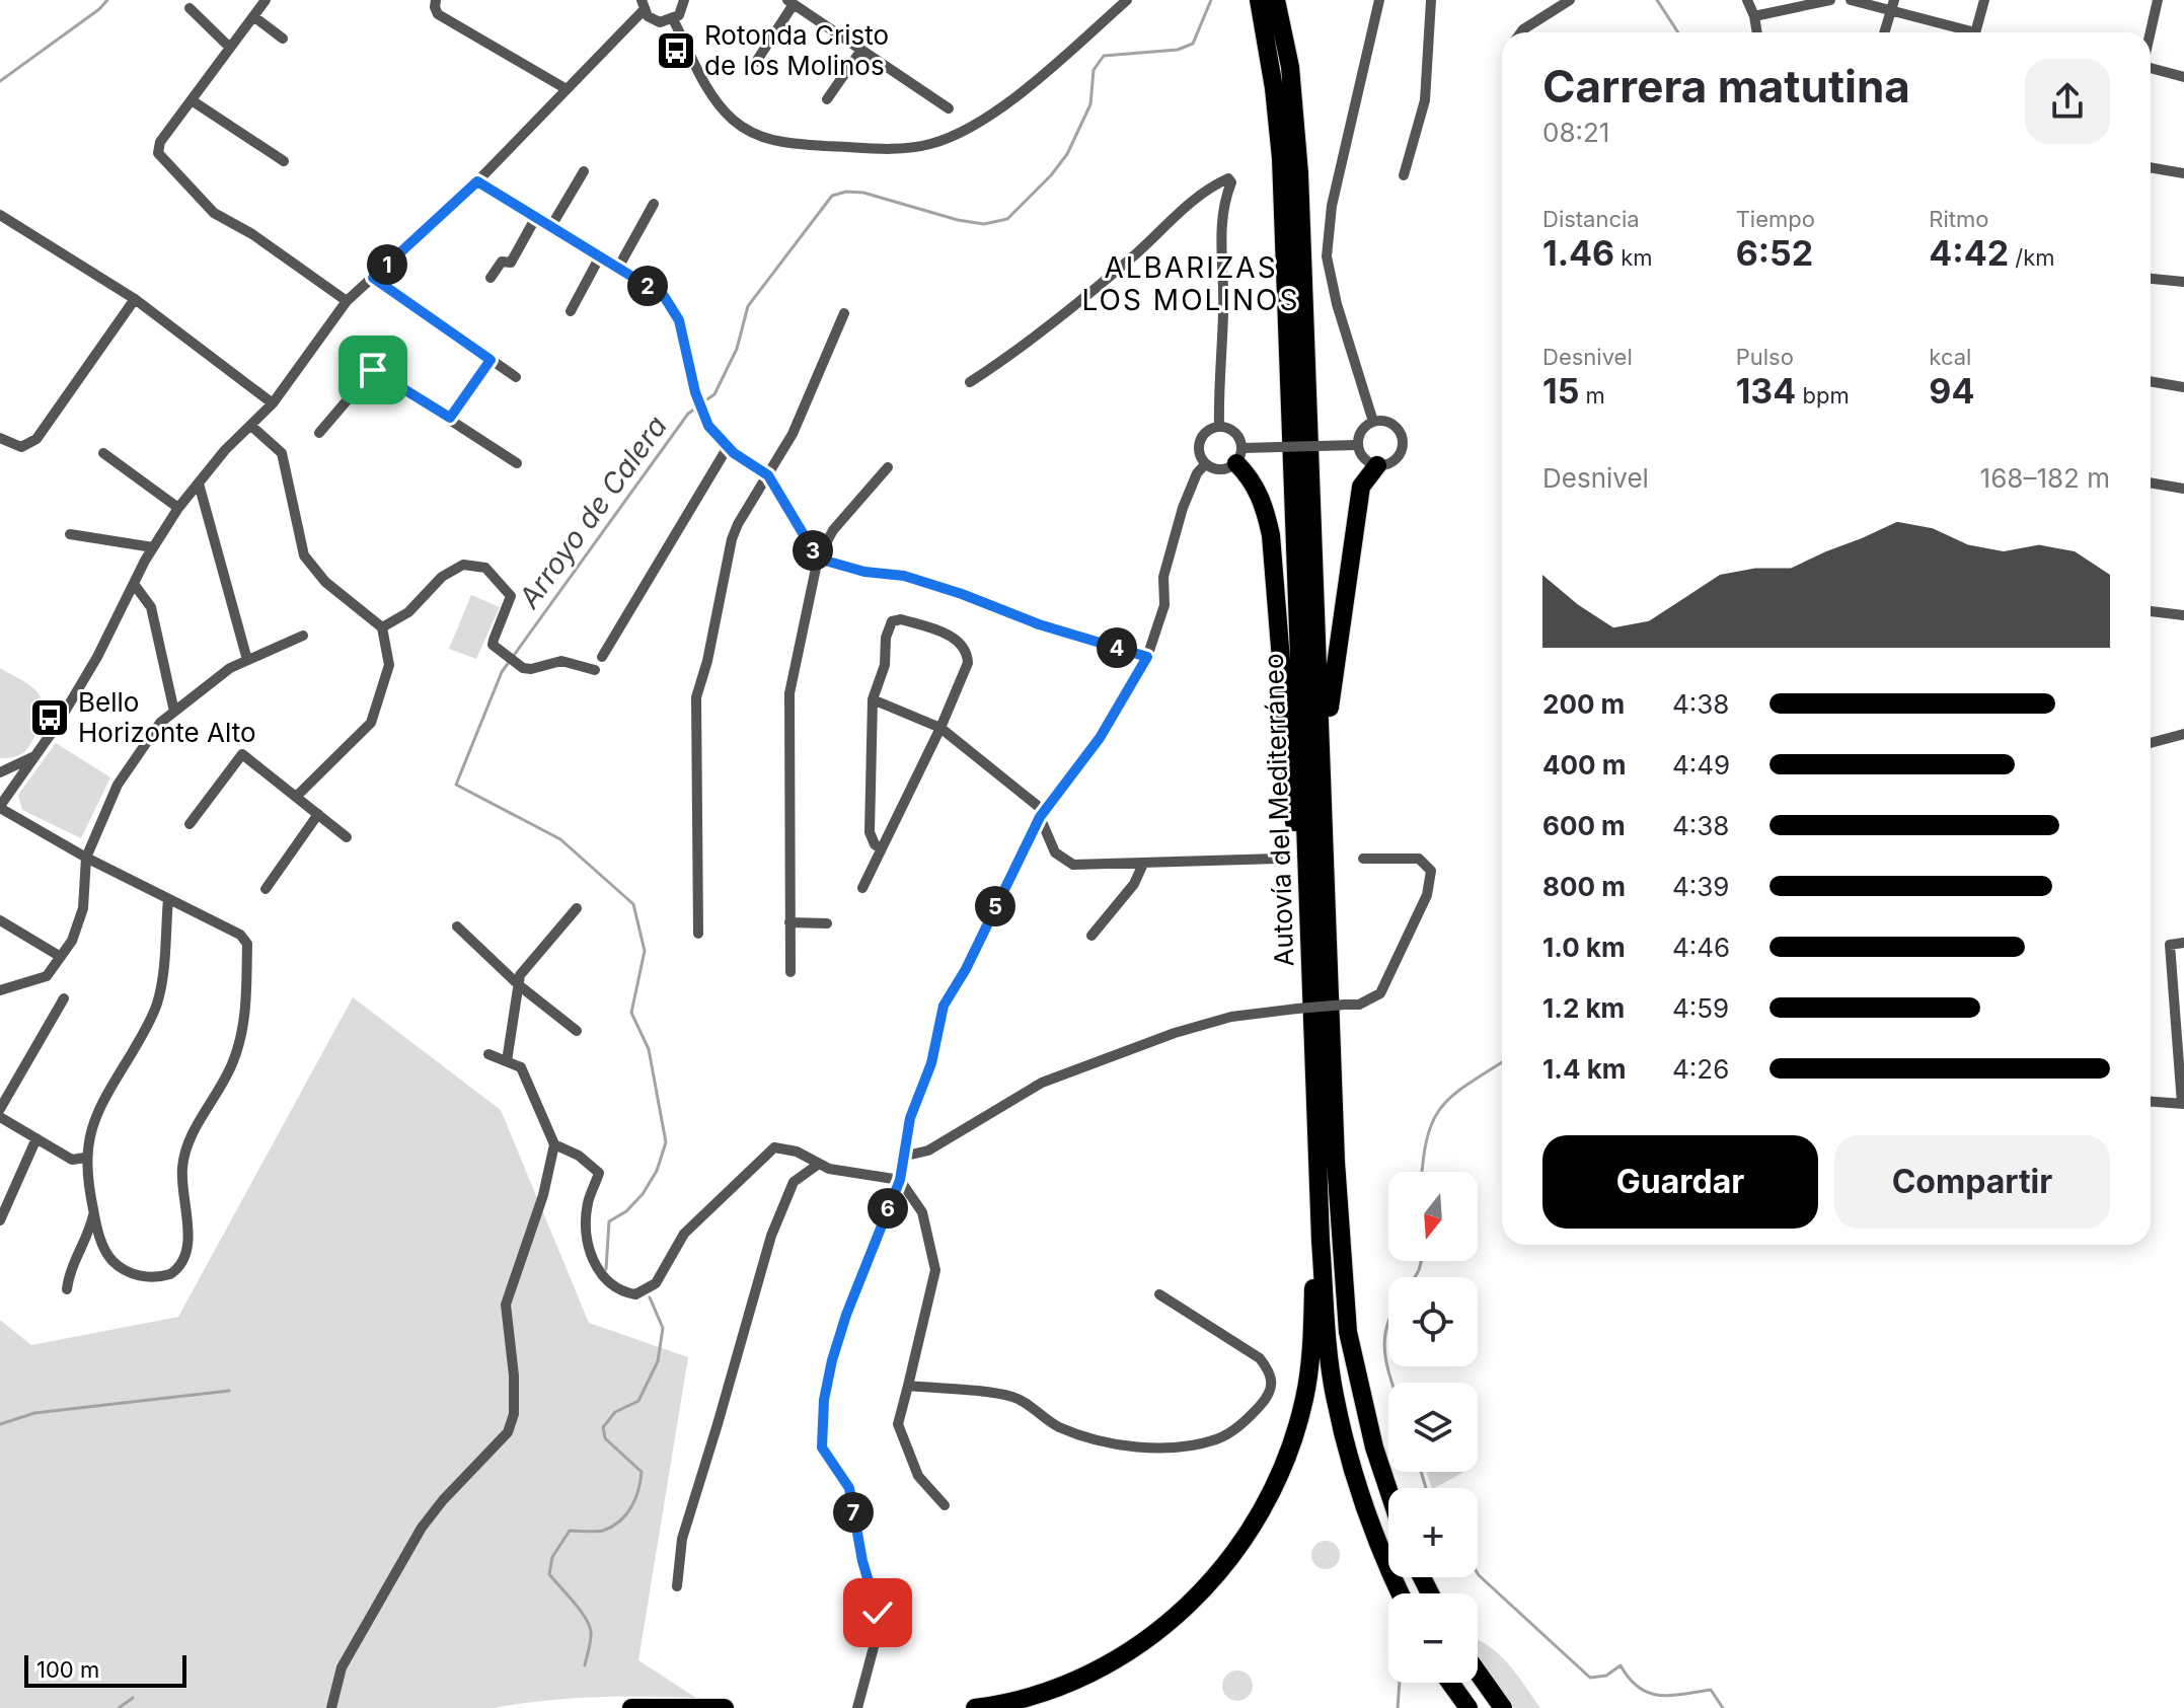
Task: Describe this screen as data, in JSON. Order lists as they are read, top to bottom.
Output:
{
  "streets": {
    "highway": ["Autovía del Mediterráneo"]
  },
  "districts": ["ALBARIZAS LOS MOLINOS"],
  "water": ["Arroyo de Calera"],
  "places": {
    "bus stop": ["Rotonda Cristo de los Molinos", "Bello Horizonte Alto"]
  },
  "scale_bar": "100 m",
  "north": "bottom",
  "page": {
    "heading": ["Carrera matutina", "08:21"],
    "stats": [
      ["Distancia", "1.46 km"],
      ["Tiempo", "6:52"],
      ["Ritmo", "4:42 /km"],
      ["Desnivel", "15 m"],
      ["Pulso", "134 bpm"],
      ["kcal", "94"]
    ],
    "pins": [
      "1",
      "2",
      "3",
      "4",
      "5",
      "6",
      "7"
    ],
    "chart": ["Desnivel", "168–182 m"],
    "list": [
      {
        "name": "200 m",
        "note": "4:38"
      },
      {
        "name": "400 m",
        "note": "4:49"
      },
      {
        "name": "600 m",
        "note": "4:38"
      },
      {
        "name": "800 m",
        "note": "4:39"
      },
      {
        "name": "1.0 km",
        "note": "4:46"
      },
      {
        "name": "1.2 km",
        "note": "4:59"
      },
      {
        "name": "1.4 km",
        "note": "4:26"
      }
    ],
    "buttons": ["Guardar", "Compartir"],
    "map_buttons": ["+", "−"],
    "scale": "100 m"
  }
}
